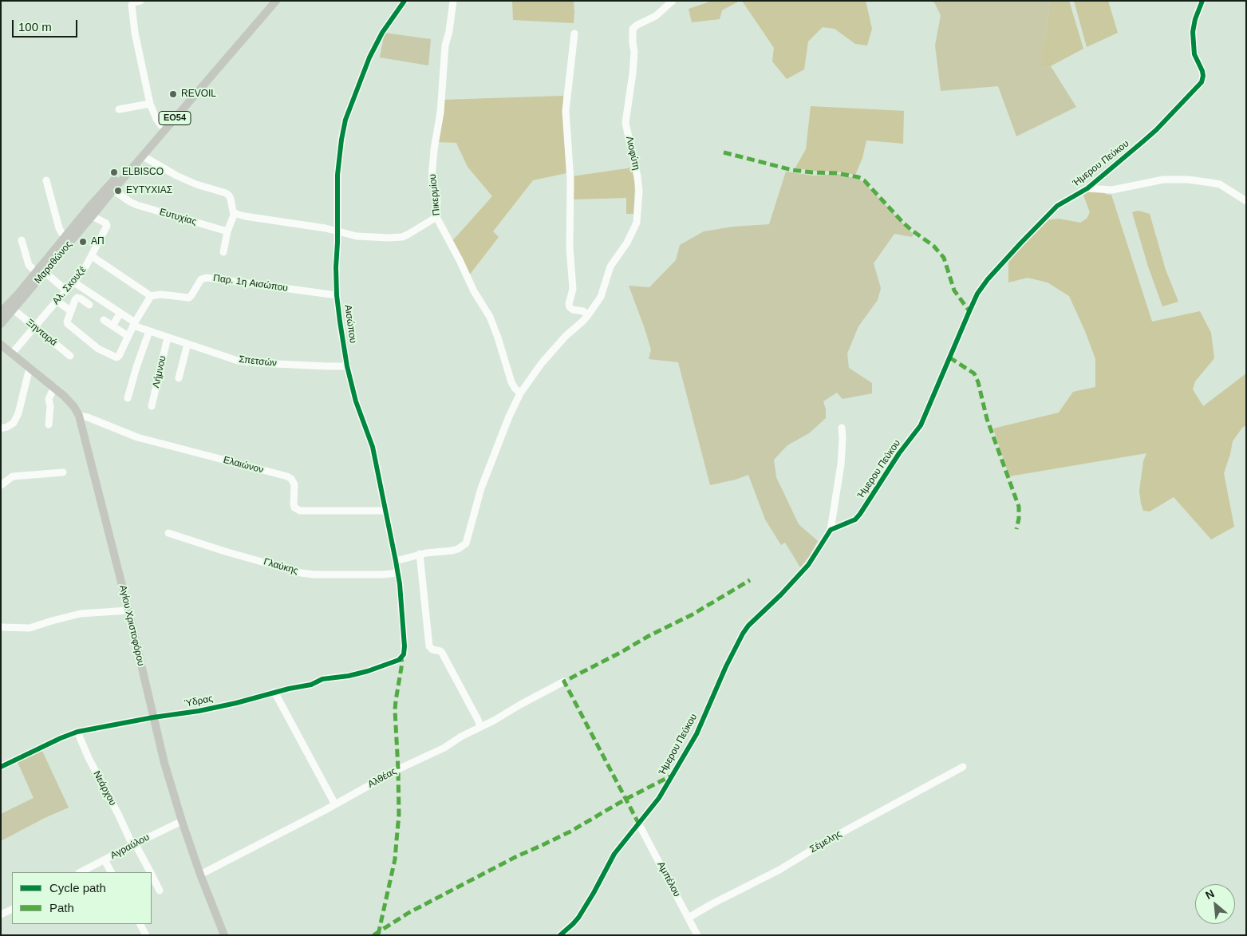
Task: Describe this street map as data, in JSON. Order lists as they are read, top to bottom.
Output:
{
  "streets": {
    "main road": ["ΕΟ54", "Μαραθώνος", "Αγίου Χριστοφόρου"],
    "street": [
      "Λιοφύτη",
      "Ήμερου Πεύκου",
      "Πικερμίου",
      "Ευτυχίας",
      "Παρ. 1η Αισώπου",
      "Αλ. Σκουζέ",
      "Αισώπου",
      "Ξηνταρά",
      "Σπετσών",
      "Λήμνου",
      "Ελαιώνον",
      "Γλαύκης",
      "Ύδρας",
      "Αλθέας",
      "Νεάρχου",
      "Σέμελης",
      "Αγραύλου",
      "Αμπέλου"
    ]
  },
  "crossings": [
    ["Ήμερου Πεύκου", "Αμπέλου"],
    ["Ευτυχίας", "Μαραθώνος"],
    ["Μαραθώνος", "Αλ. Σκουζέ"],
    ["Μαραθώνος", "Ξηνταρά"],
    ["Παρ. 1η Αισώπου", "Αισώπου"],
    ["Αλ. Σκουζέ", "Ξηνταρά"],
    ["Αλ. Σκουζέ", "Σπετσών"],
    ["Αλ. Σκουζέ", "Αγίου Χριστοφόρου"],
    ["Αισώπου", "Σπετσών"],
    ["Αισώπου", "Ελαιώνον"],
    ["Αισώπου", "Γλαύκης"],
    ["Αισώπου", "Ύδρας"],
    ["Σπετσών", "Λήμνου"],
    ["Ελαιώνον", "Αγίου Χριστοφόρου"],
    ["Αγίου Χριστοφόρου", "Ύδρας"],
    ["Αγίου Χριστοφόρου", "Αλθέας"],
    ["Αγίου Χριστοφόρου", "Αγραύλου"],
    ["Ύδρας", "Νεάρχου"],
    ["Νεάρχου", "Αγραύλου"],
    ["Σέμελης", "Αμπέλου"]
  ],
  "places": [
    "REVOIL",
    "ELBISCO",
    "ΕΥΤΥΧΙΑΣ",
    "ΑΠ"
  ],
  "legend": ["Cycle path", "Path"],
  "scale_bar": "100 m",
  "north": "top left"
}
